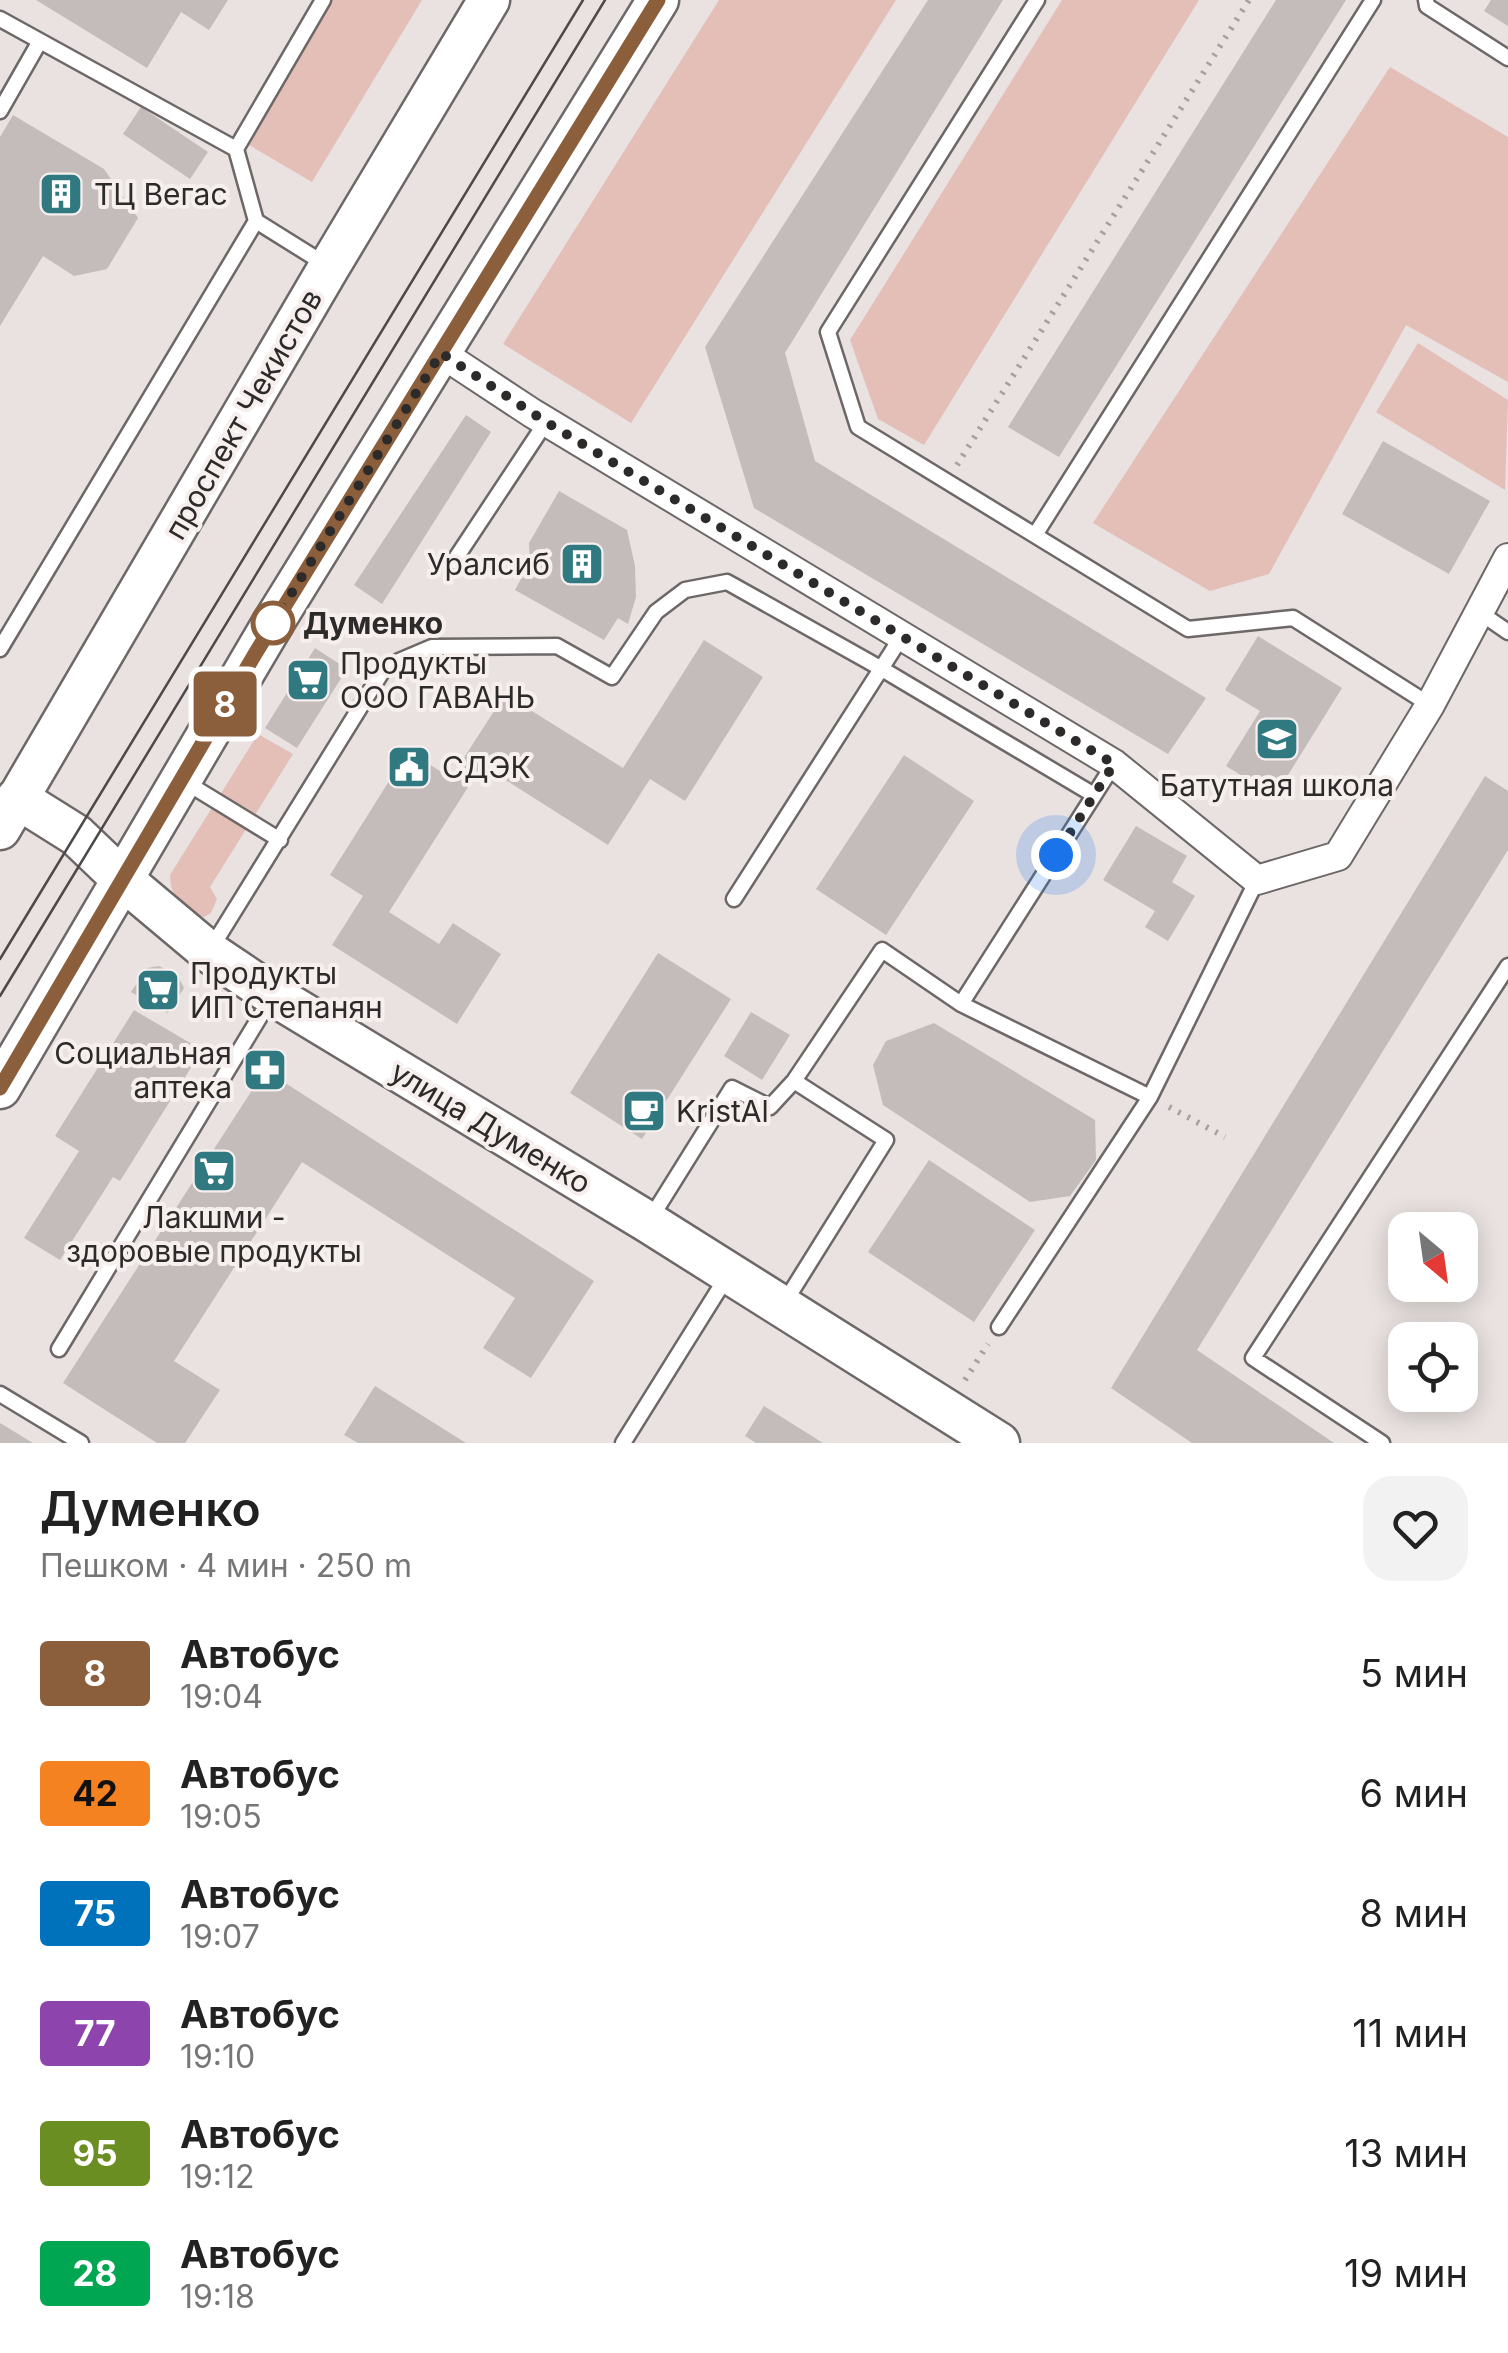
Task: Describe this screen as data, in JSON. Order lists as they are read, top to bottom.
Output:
{
  "streets": {
    "main road": ["проспект Чекистов", "улица Думенко"]
  },
  "crossings": [
    ["проспект Чекистов", "улица Думенко"]
  ],
  "places": {
    "building": ["ТЦ Вегас", "Уралсиб"],
    "other": ["Думенко"],
    "supermarket": ["Продукты ООО ГАВАНЬ", "Продукты ИП Степанян", "Лакшми - здоровые продукты"],
    "school or university": ["Батутная школа"],
    "public building": ["СДЭК"],
    "pharmacy": ["Социальная аптека"],
    "cafe": ["KristAl"]
  },
  "lines": ["bus line 8"],
  "north": "bottom right",
  "page": {
    "on_map": "8",
    "heading": ["Думенко", "Пешком · 4 мин · 250 m"],
    "list": [
      {
        "mark": "8",
        "name": "Автобус",
        "note": "19:04",
        "value": "5 мин"
      },
      {
        "mark": "42",
        "name": "Автобус",
        "note": "19:05",
        "value": "6 мин"
      },
      {
        "mark": "75",
        "name": "Автобус",
        "note": "19:07",
        "value": "8 мин"
      },
      {
        "mark": "77",
        "name": "Автобус",
        "note": "19:10",
        "value": "11 мин"
      },
      {
        "mark": "95",
        "name": "Автобус",
        "note": "19:12",
        "value": "13 мин"
      },
      {
        "mark": "28",
        "name": "Автобус",
        "note": "19:18",
        "value": "19 мин"
      }
    ]
  }
}
